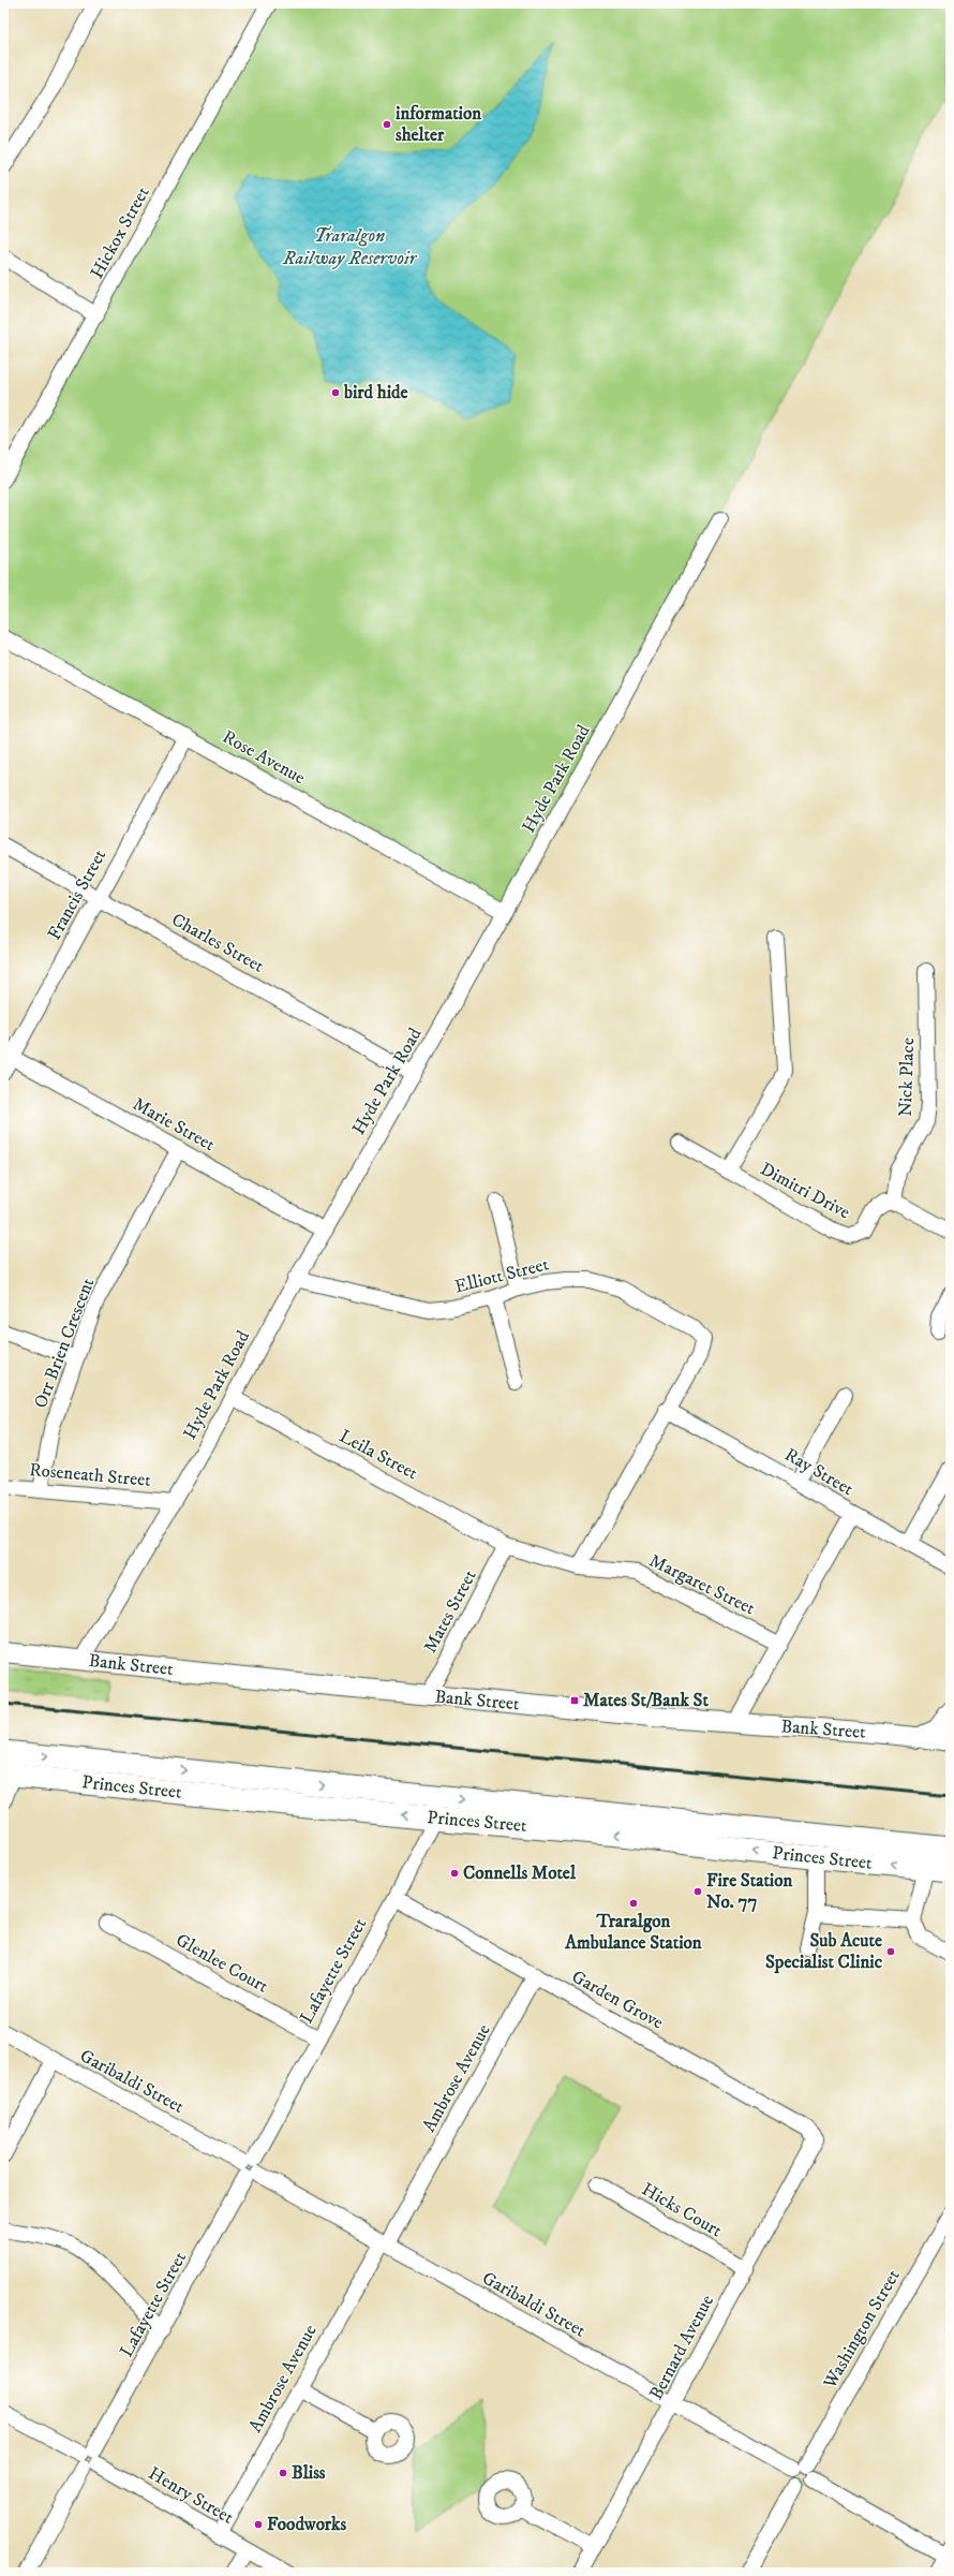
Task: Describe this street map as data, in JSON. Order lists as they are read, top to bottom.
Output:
{
  "streets": {
    "highway": ["Princes Street"],
    "main road": ["Bank Street"],
    "street": [
      "Hickox Street",
      "Rose Avenue",
      "Hyde Park Road",
      "Francis Street",
      "Charles Street",
      "Nick Place",
      "Marie Street",
      "Dimitri Drive",
      "Elliott Street",
      "Orr Brien Crescent",
      "Leila Street",
      "Ray Street",
      "Roseneath Street",
      "Margaret Street",
      "Mates Street",
      "Glenlee Court",
      "Lafayette Street",
      "Garden Grove",
      "Ambrose Avenue",
      "Garibaldi Street",
      "Hicks Court",
      "Washington Street",
      "Bernard Avenue",
      "Henry Street"
    ]
  },
  "crossings": [
    ["Rose Avenue", "Hyde Park Road"],
    ["Rose Avenue", "Francis Street"],
    ["Hyde Park Road", "Charles Street"],
    ["Hyde Park Road", "Marie Street"],
    ["Hyde Park Road", "Elliott Street"],
    ["Hyde Park Road", "Leila Street"],
    ["Hyde Park Road", "Roseneath Street"],
    ["Hyde Park Road", "Bank Street"],
    ["Francis Street", "Charles Street"],
    ["Francis Street", "Marie Street"],
    ["Nick Place", "Dimitri Drive"],
    ["Marie Street", "Orr Brien Crescent"],
    ["Elliott Street", "Ray Street"],
    ["Elliott Street", "Margaret Street"],
    ["Orr Brien Crescent", "Roseneath Street"],
    ["Leila Street", "Margaret Street"],
    ["Leila Street", "Mates Street"],
    ["Margaret Street", "Mates Street"],
    ["Mates Street", "Bank Street"],
    ["Princes Street", "Lafayette Street"],
    ["Glenlee Court", "Lafayette Street"],
    ["Lafayette Street", "Garden Grove"],
    ["Lafayette Street", "Garibaldi Street"],
    ["Lafayette Street", "Henry Street"],
    ["Garden Grove", "Ambrose Avenue"],
    ["Garden Grove", "Bernard Avenue"],
    ["Ambrose Avenue", "Garibaldi Street"],
    ["Ambrose Avenue", "Henry Street"],
    ["Garibaldi Street", "Washington Street"],
    ["Garibaldi Street", "Bernard Avenue"],
    ["Hicks Court", "Bernard Avenue"]
  ],
  "water": ["Traralgon Railway Reservoir"],
  "places": {
    "other": [
      "information shelter",
      "bird hide",
      "Connells Motel",
      "Fire Station No. 77",
      "Traralgon Ambulance Station",
      "Sub Acute Specialist Clinic",
      "Bliss",
      "Foodworks"
    ],
    "transit": ["Mates St/Bank St"]
  }
}
